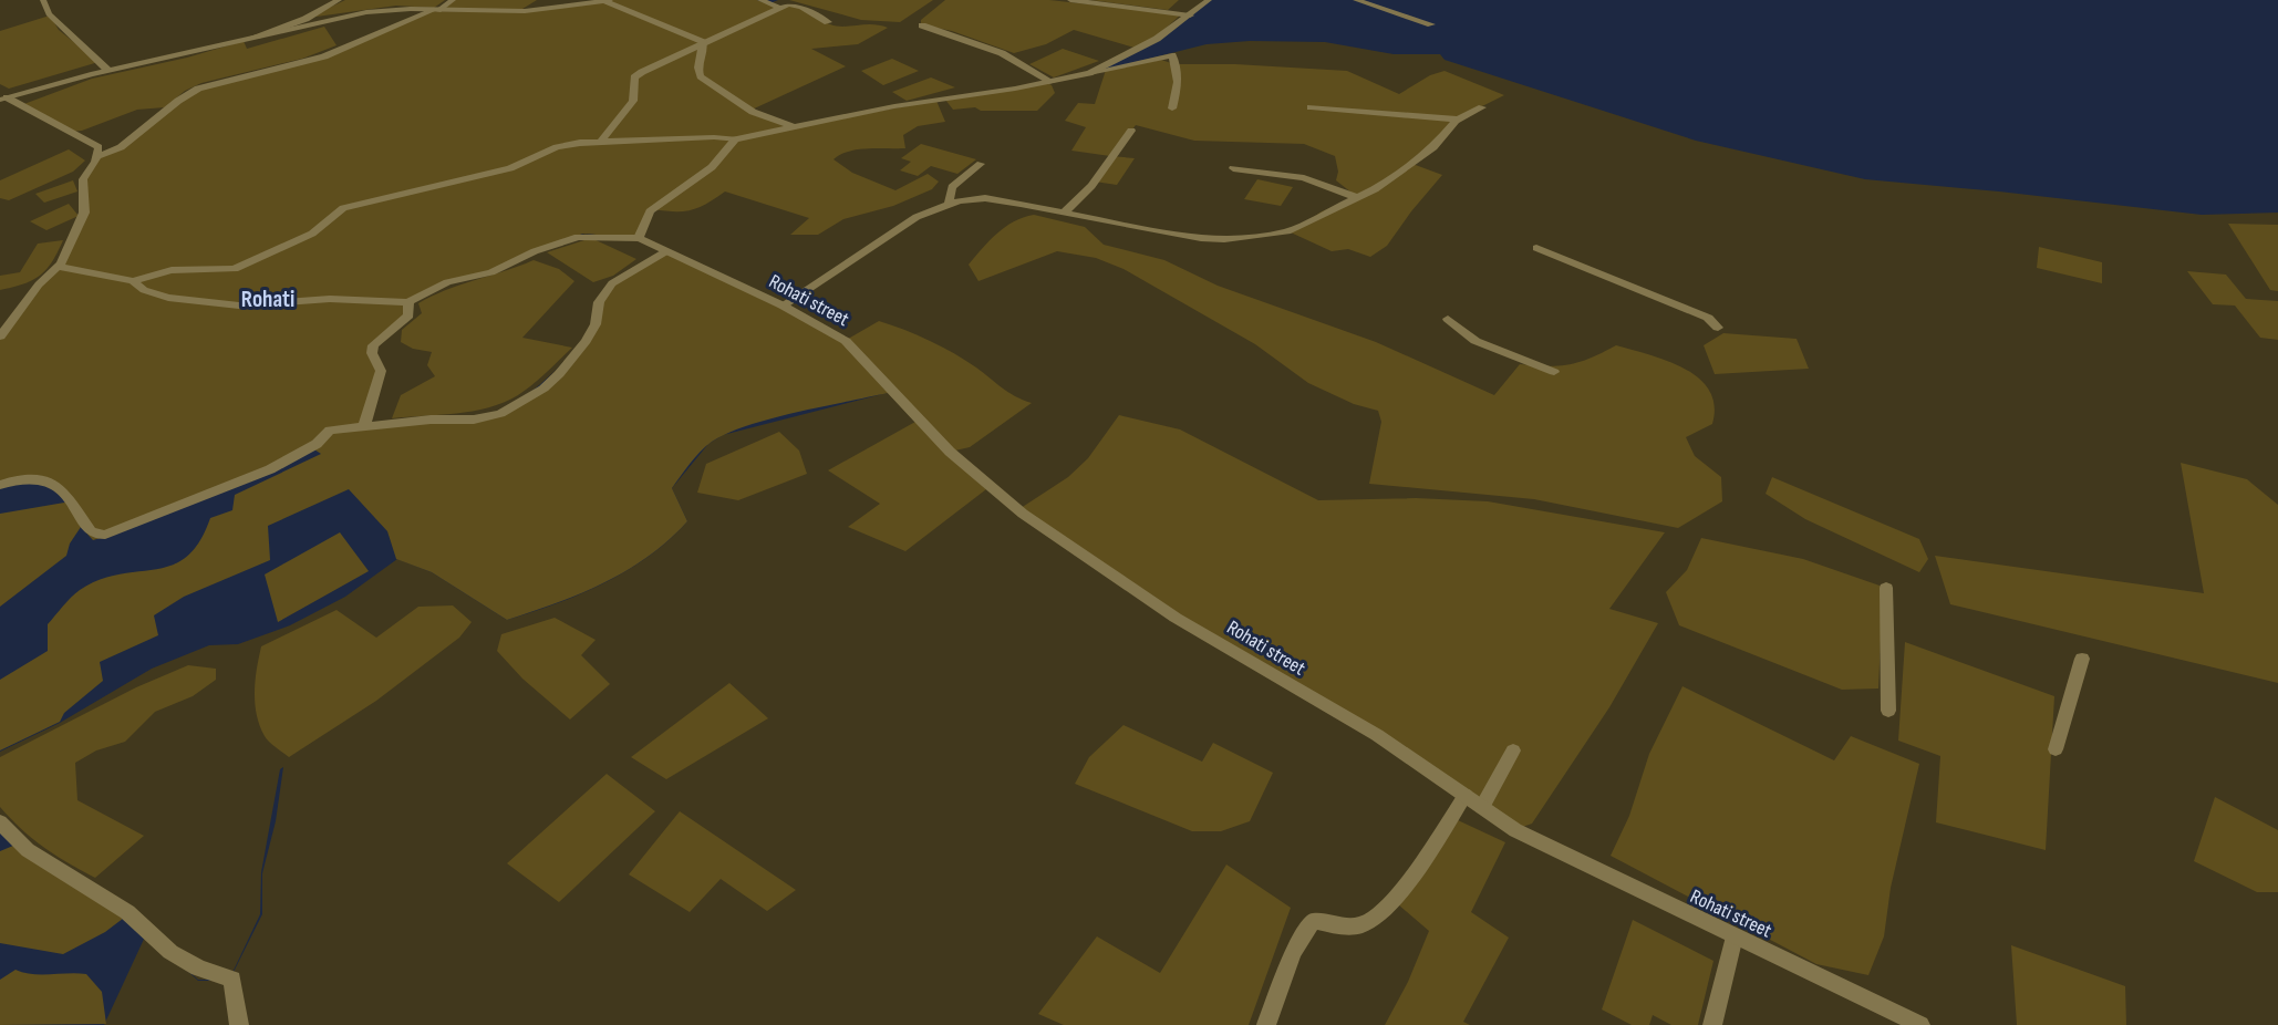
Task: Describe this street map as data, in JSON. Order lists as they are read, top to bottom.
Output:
{
  "streets": {
    "street": ["Rohati street"]
  },
  "districts": ["Rohati"]
}
